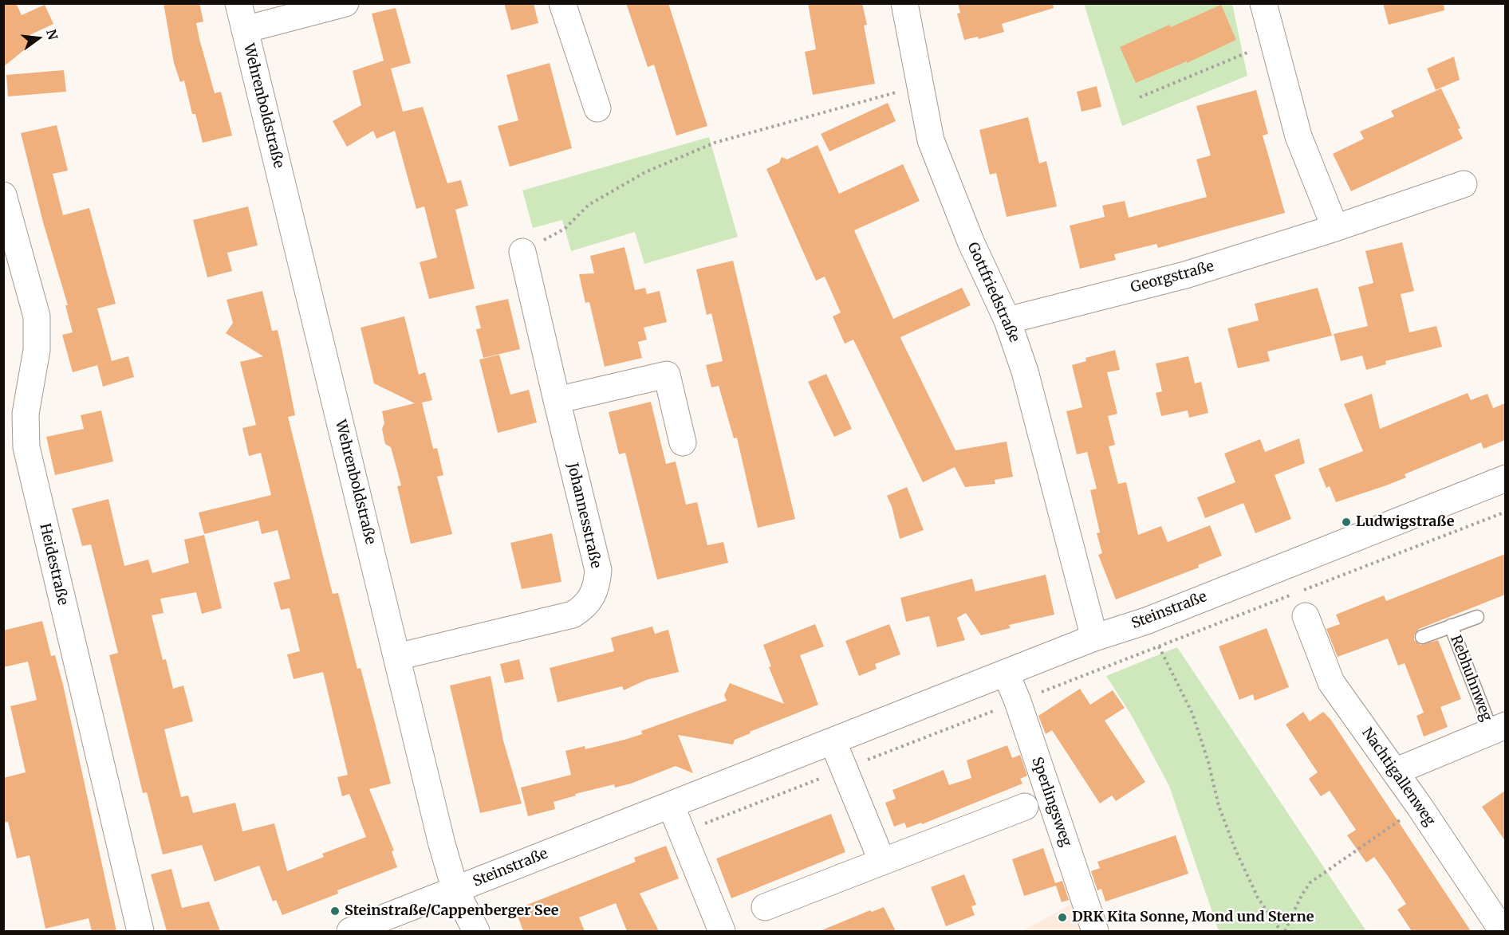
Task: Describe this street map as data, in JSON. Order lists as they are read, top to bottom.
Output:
{
  "streets": {
    "street": [
      "Wehrenboldstraße",
      "Georgstraße",
      "Gottfriedstraße",
      "Johannesstraße",
      "Heidestraße",
      "Steinstraße",
      "Rebhuhnweg",
      "Nachtigallenweg",
      "Sperlingsweg"
    ]
  },
  "crossings": [
    ["Wehrenboldstraße", "Johannesstraße"],
    ["Wehrenboldstraße", "Steinstraße"],
    ["Georgstraße", "Gottfriedstraße"],
    ["Gottfriedstraße", "Steinstraße"],
    ["Steinstraße", "Sperlingsweg"],
    ["Rebhuhnweg", "Nachtigallenweg"]
  ],
  "places": ["Ludwigstraße", "Steinstraße/Cappenberger See", "DRK Kita Sonne, Mond und Sterne"],
  "north": "right"
}
